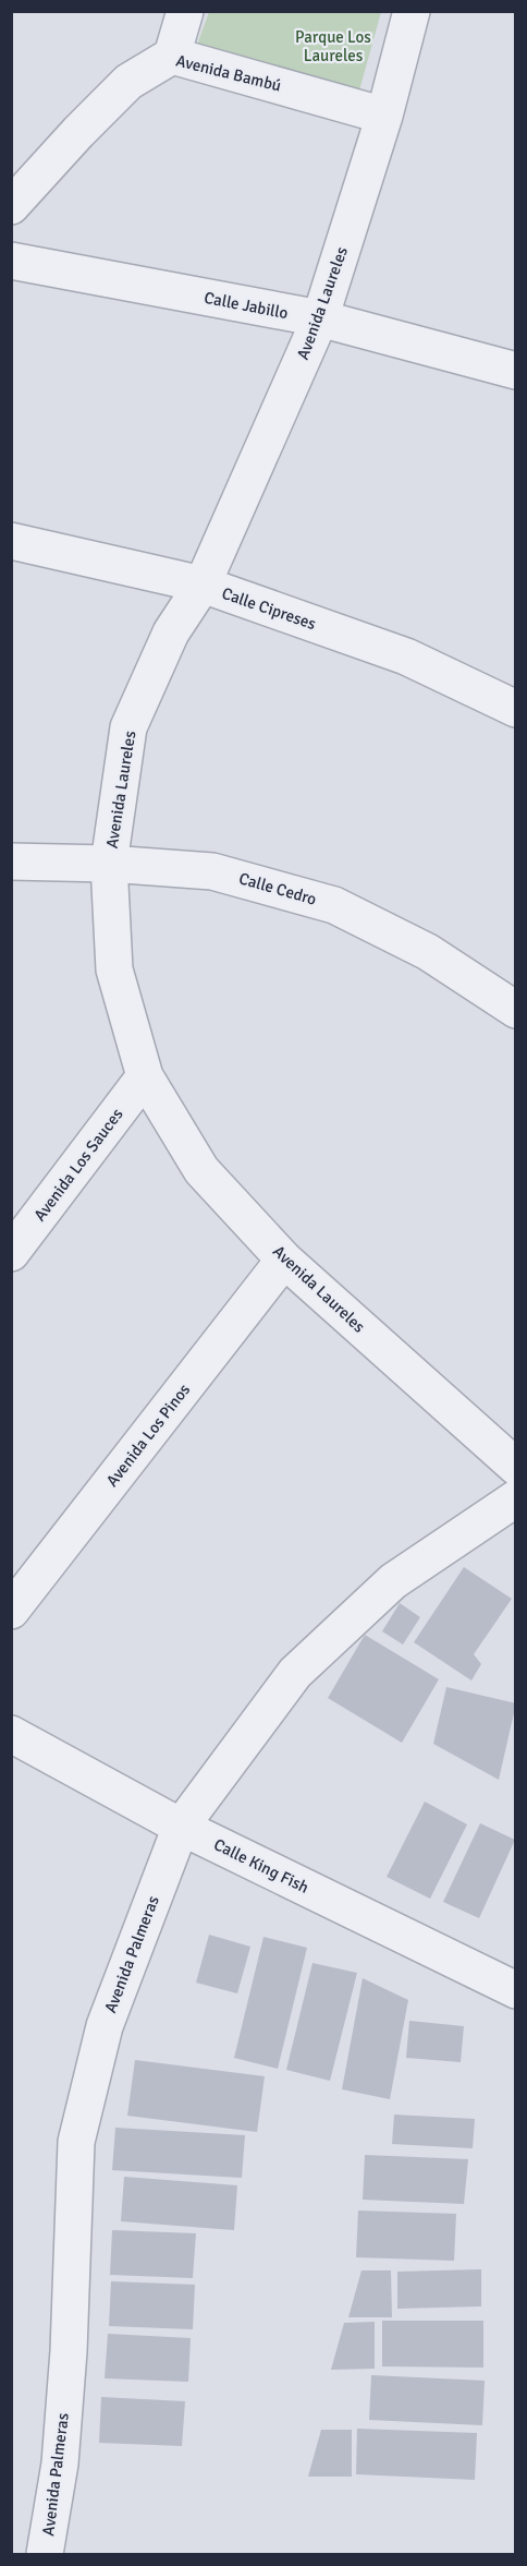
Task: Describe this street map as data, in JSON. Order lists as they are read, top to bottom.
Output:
{
  "streets": {
    "street": [
      "Avenida Bambú",
      "Avenida Laureles",
      "Calle Jabillo",
      "Calle Cipreses",
      "Calle Cedro",
      "Avenida Los Sauces",
      "Avenida Los Pinos",
      "Calle King Fish",
      "Avenida Palmeras"
    ]
  },
  "crossings": [
    ["Avenida Bambú", "Avenida Laureles"],
    ["Avenida Laureles", "Calle Jabillo"],
    ["Avenida Laureles", "Calle Cipreses"],
    ["Avenida Laureles", "Calle Cedro"],
    ["Avenida Laureles", "Avenida Los Sauces"],
    ["Avenida Laureles", "Avenida Los Pinos"],
    ["Calle King Fish", "Avenida Palmeras"]
  ],
  "parks": ["Parque Los Laureles"]
}
